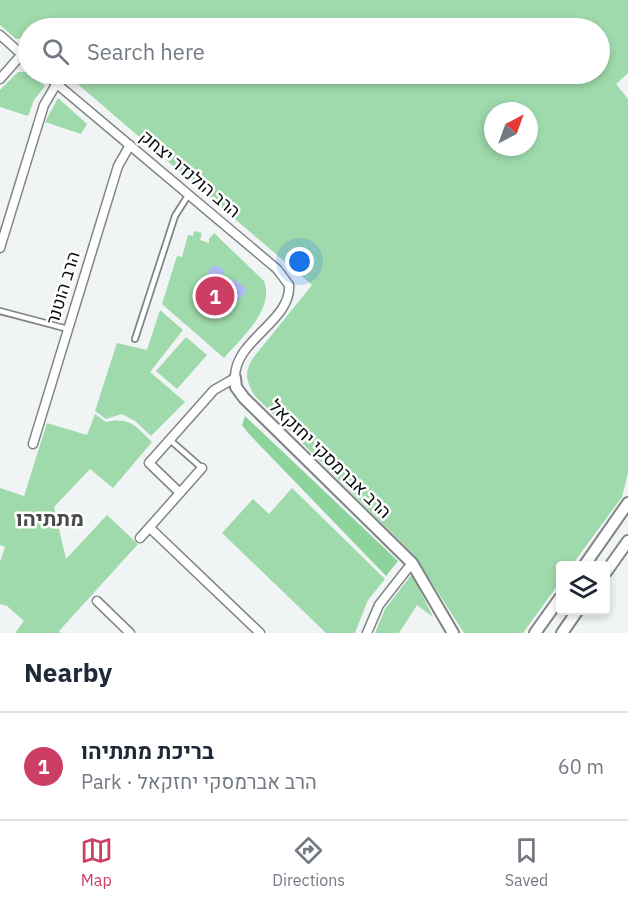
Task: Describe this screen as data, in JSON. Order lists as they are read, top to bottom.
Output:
{
  "streets": {
    "street": ["הרב הולנדר יצחק", "הרב הוטנר", "הרב אברמסקי יחזקאל"]
  },
  "crossings": [
    ["הרב הולנדר יצחק", "הרב הוטנר"],
    ["הרב הולנדר יצחק", "הרב אברמסקי יחזקאל"]
  ],
  "districts": ["מתתיהו"],
  "north": "top right",
  "page": {
    "search": "Search here",
    "pins": "1",
    "heading": "Nearby",
    "list": [
      {
        "mark": "1",
        "name": "בריכת מתתיהו",
        "note": "Park · הרב אברמסקי יחזקאל",
        "value": "60 m"
      }
    ],
    "nav": ["Map", "Directions", "Saved"]
  }
}
